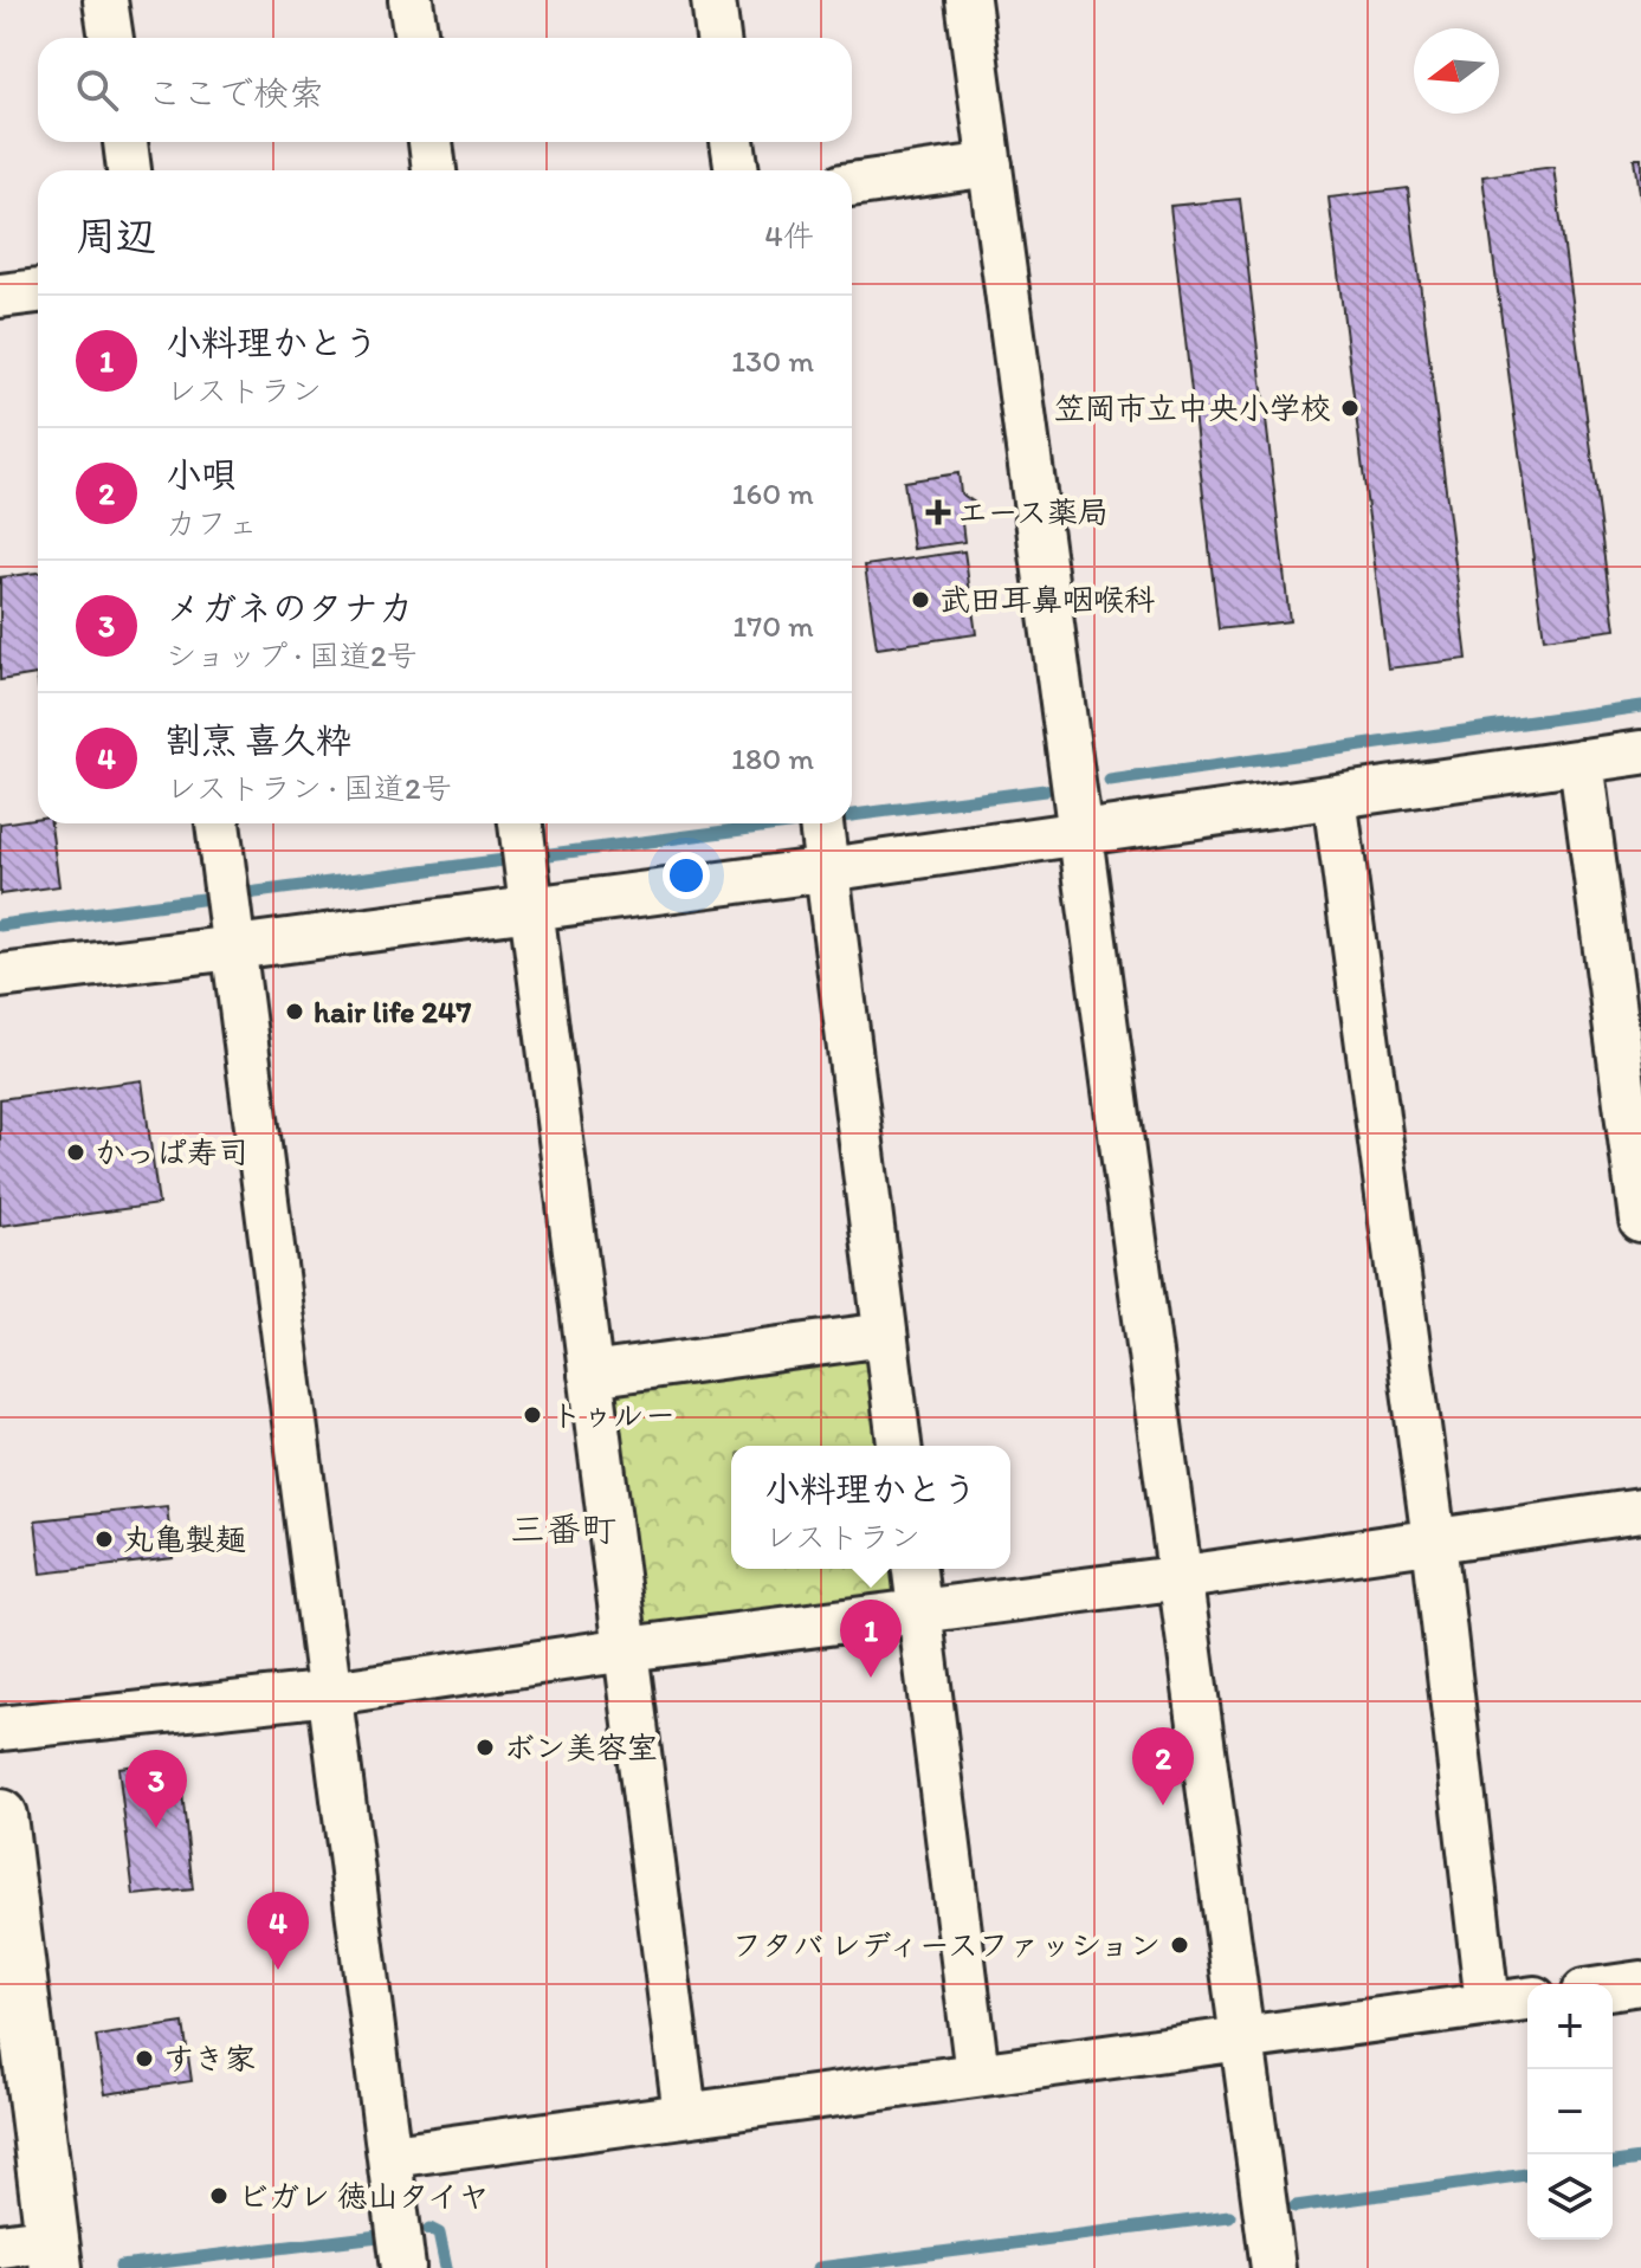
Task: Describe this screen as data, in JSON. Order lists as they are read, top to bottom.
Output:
{
  "districts": ["三番町"],
  "places": {
    "other": [
      "笠岡市立中央小学校",
      "武田耳鼻咽喉科",
      "hair life 247",
      "かっぱ寿司",
      "トゥルー",
      "丸亀製麺",
      "ボン美容室",
      "フタバ レディースファッション",
      "すき家",
      "ビガレ 徳山タイヤ"
    ],
    "health": ["エース薬局"]
  },
  "north": "left",
  "page": {
    "search": "ここで検索",
    "heading": ["周辺", "4件"],
    "list": [
      {
        "mark": "1",
        "name": "小料理かとう",
        "note": "レストラン",
        "value": "130 m"
      },
      {
        "mark": "2",
        "name": "小唄",
        "note": "カフェ",
        "value": "160 m"
      },
      {
        "mark": "3",
        "name": "メガネのタナカ",
        "note": "ショップ · 国道2号",
        "value": "170 m"
      },
      {
        "mark": "4",
        "name": "割烹 喜久粋",
        "note": "レストラン · 国道2号",
        "value": "180 m"
      }
    ],
    "popup": ["小料理かとう", "レストラン"],
    "pins": [
      "1",
      "2",
      "3",
      "4"
    ],
    "map_buttons": ["+", "−"]
  }
}
